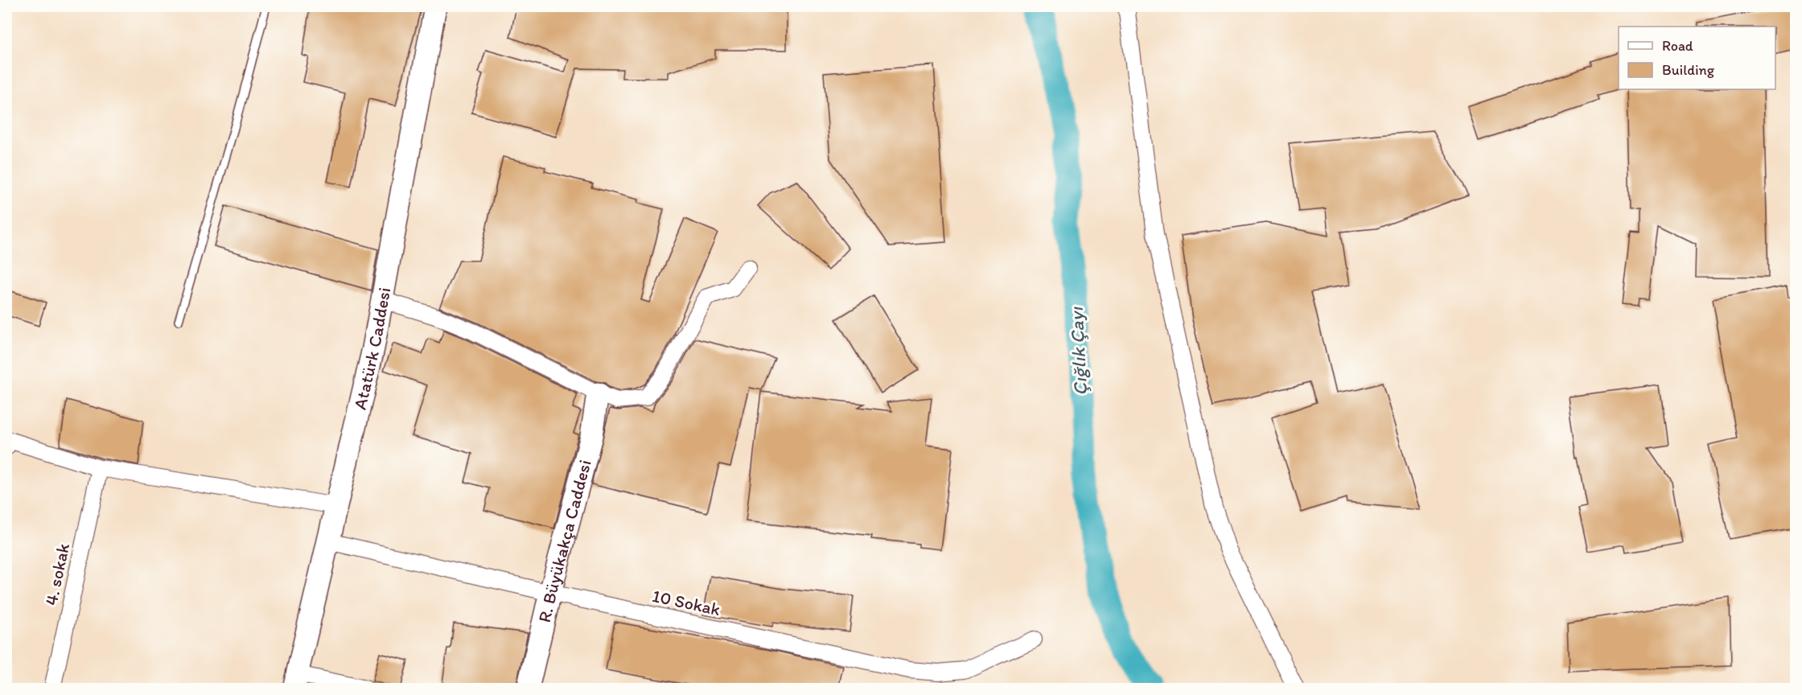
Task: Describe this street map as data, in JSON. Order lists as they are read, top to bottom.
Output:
{
  "streets": {
    "street": [
      "Atatürk Caddesi",
      "R. Büyükakça Caddesi",
      "4. sokak",
      "10 Sokak"
    ]
  },
  "crossings": [
    ["Atatürk Caddesi", "10 Sokak"],
    ["R. Büyükakça Caddesi", "10 Sokak"]
  ],
  "water": ["Çığlık Çayı"],
  "legend": ["Road", "Building"]
}
